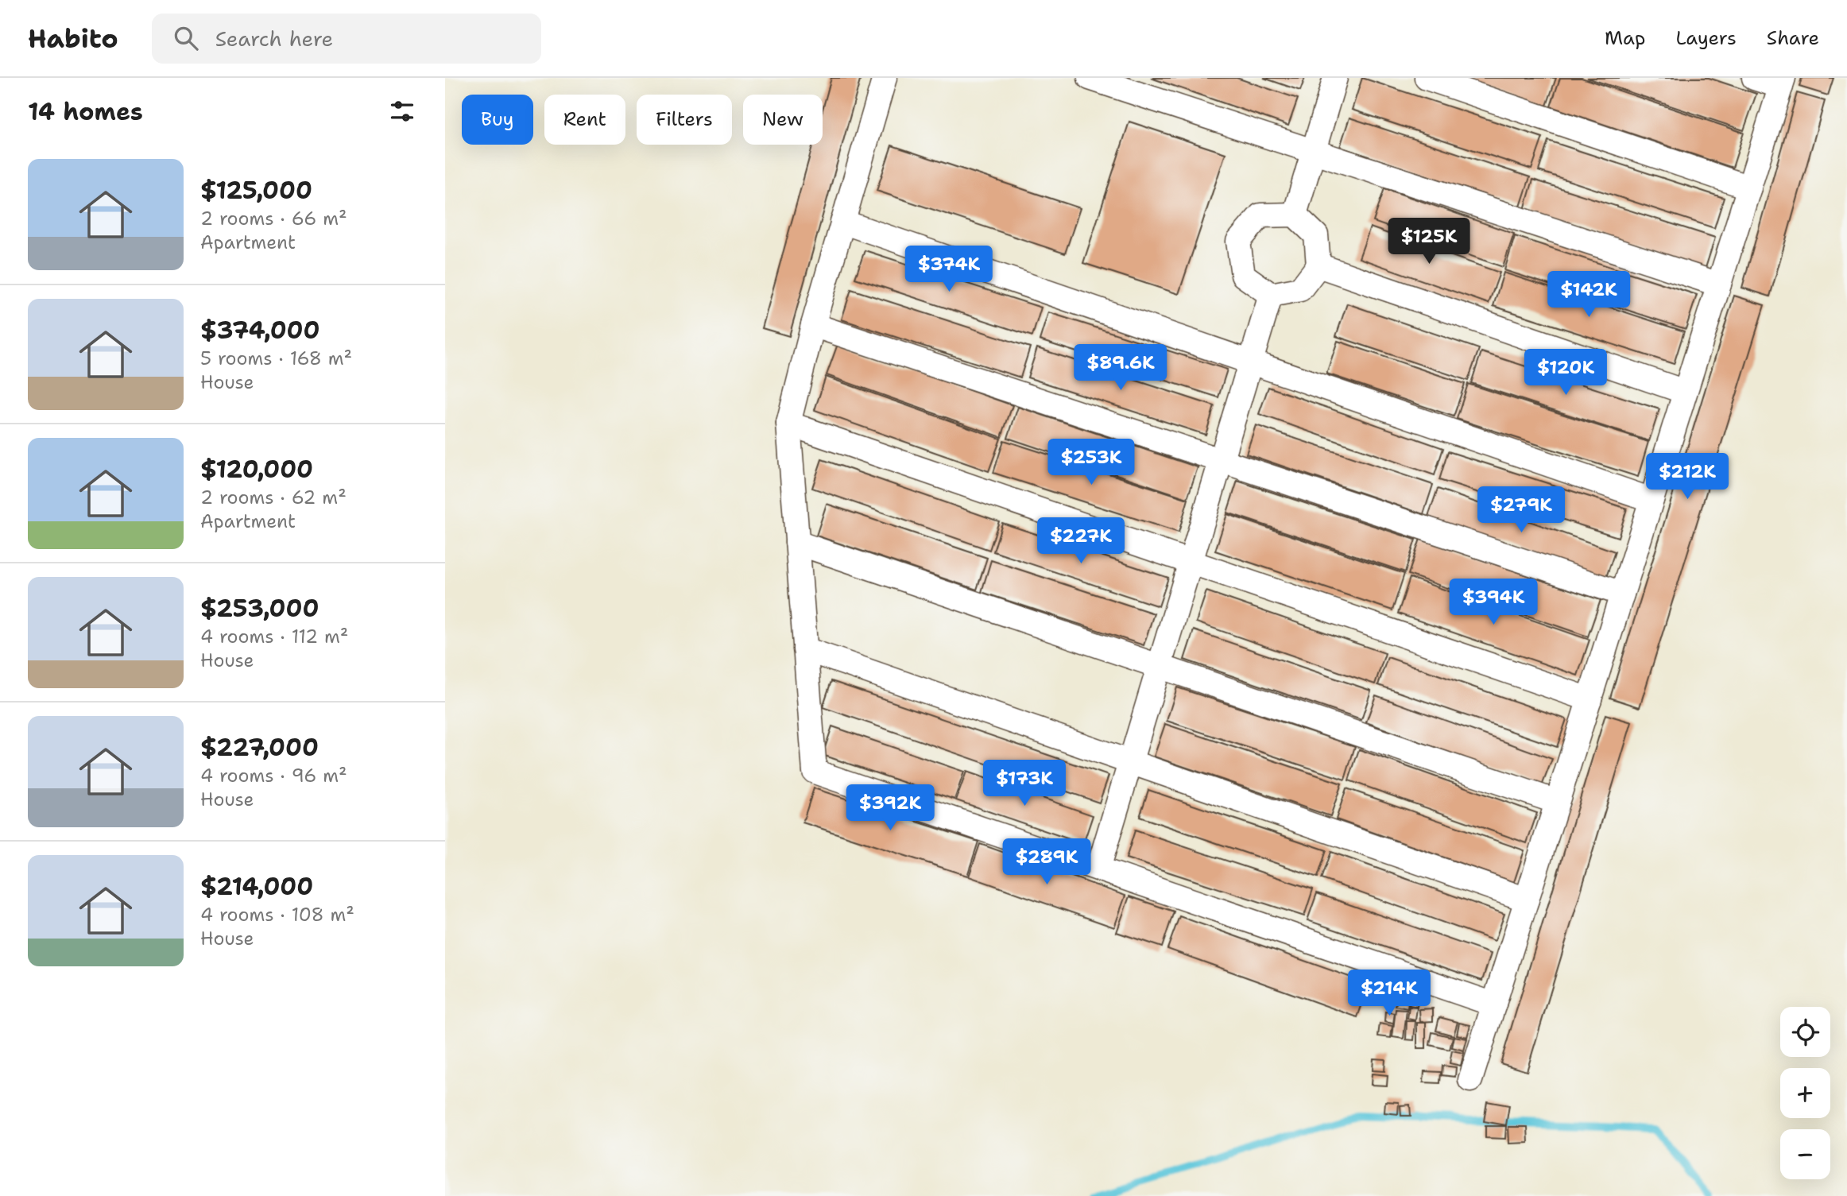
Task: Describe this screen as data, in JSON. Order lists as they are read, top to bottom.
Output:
{
  "page": {
    "header": "Habito",
    "search": "Search here",
    "nav": ["Map", "Layers", "Share"],
    "heading": "14 homes",
    "chip": [
      "Buy",
      "Rent",
      "Filters",
      "New"
    ],
    "list": [
      {
        "name": "$125,000",
        "note": "2 rooms · 66 m² · Apartment"
      },
      {
        "name": "$374,000",
        "note": "5 rooms · 168 m² · House"
      },
      {
        "name": "$120,000",
        "note": "2 rooms · 62 m² · Apartment"
      },
      {
        "name": "$253,000",
        "note": "4 rooms · 112 m² · House"
      },
      {
        "name": "$227,000",
        "note": "4 rooms · 96 m² · House"
      },
      {
        "name": "$214,000",
        "note": "4 rooms · 108 m² · House"
      }
    ],
    "price": [
      "$125K",
      "$374K",
      "$142K",
      "$89.6K",
      "$120K",
      "$253K",
      "$212K",
      "$279K",
      "$227K",
      "$394K",
      "$173K",
      "$392K",
      "$289K",
      "$214K"
    ],
    "map_buttons": ["+", "−"]
  }
}
